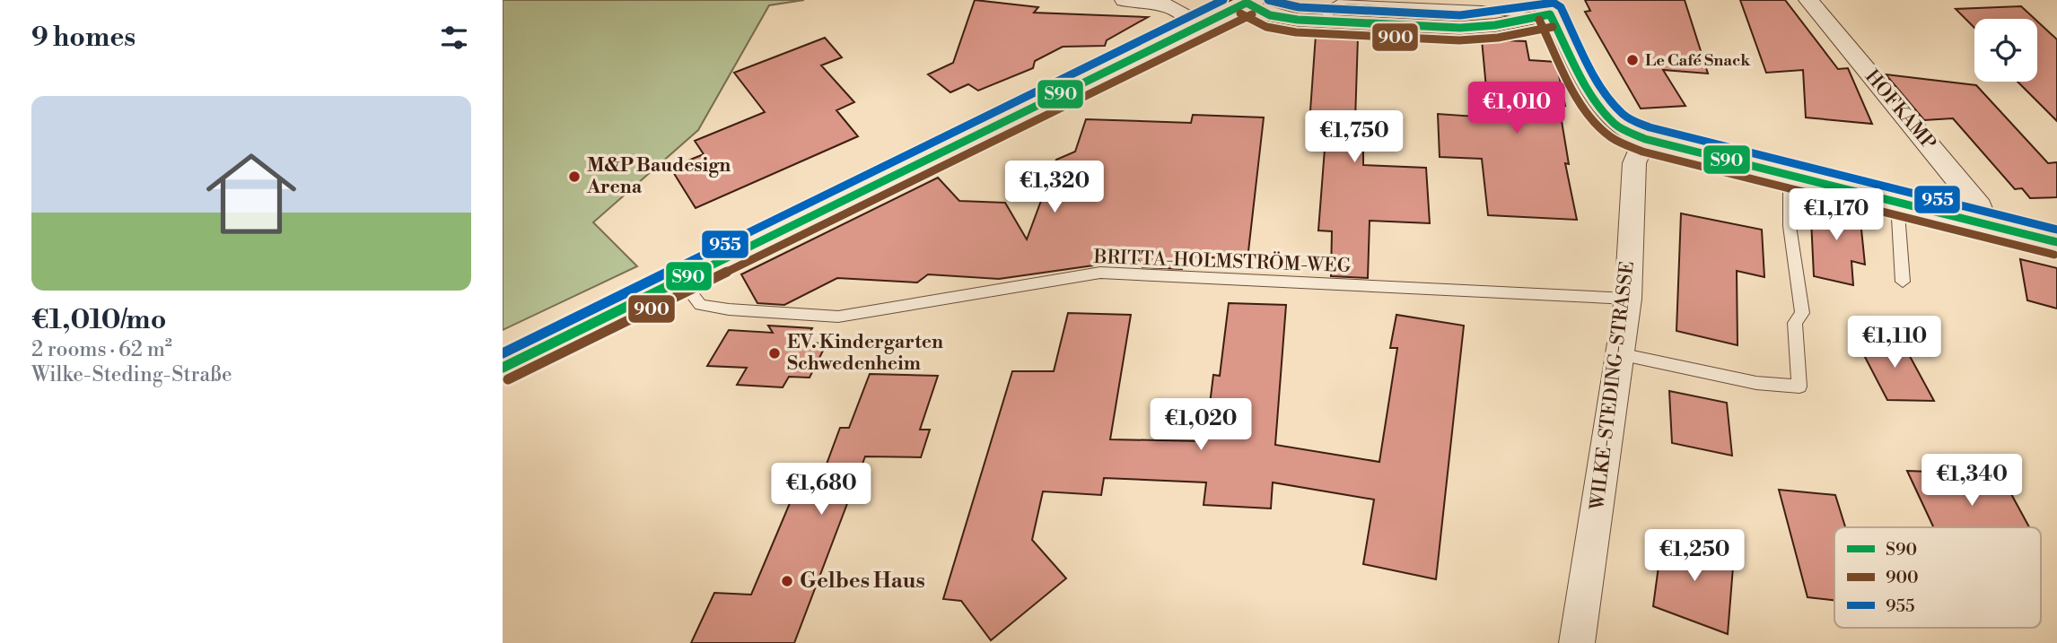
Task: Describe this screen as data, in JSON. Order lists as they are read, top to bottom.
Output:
{
  "streets": {
    "street": ["HOFKAMP", "WILKE-STEDING-STRASSE"],
    "lane": ["BRITTA-HOLMSTRÖM-WEG"]
  },
  "crossings": [
    ["BRITTA-HOLMSTRÖM-WEG", "WILKE-STEDING-STRASSE"]
  ],
  "places": [
    "Le Café Snack",
    "M&P Baudesign Arena",
    "EV. Kindergarten Schwedenheim",
    "Gelbes Haus"
  ],
  "lines": ["transit line 955", "transit line S90", "transit line 900"],
  "legend": ["S90", "900", "955"],
  "page": {
    "heading": "9 homes",
    "list": [
      {
        "name": "€1,010/mo",
        "note": "2 rooms · 62 m² · Wilke-Steding-Straße"
      }
    ],
    "price": [
      "€1,010",
      "€1,750",
      "€1,320",
      "€1,170",
      "€1,110",
      "€1,020",
      "€1,340",
      "€1,680",
      "€1,250"
    ]
  }
}
